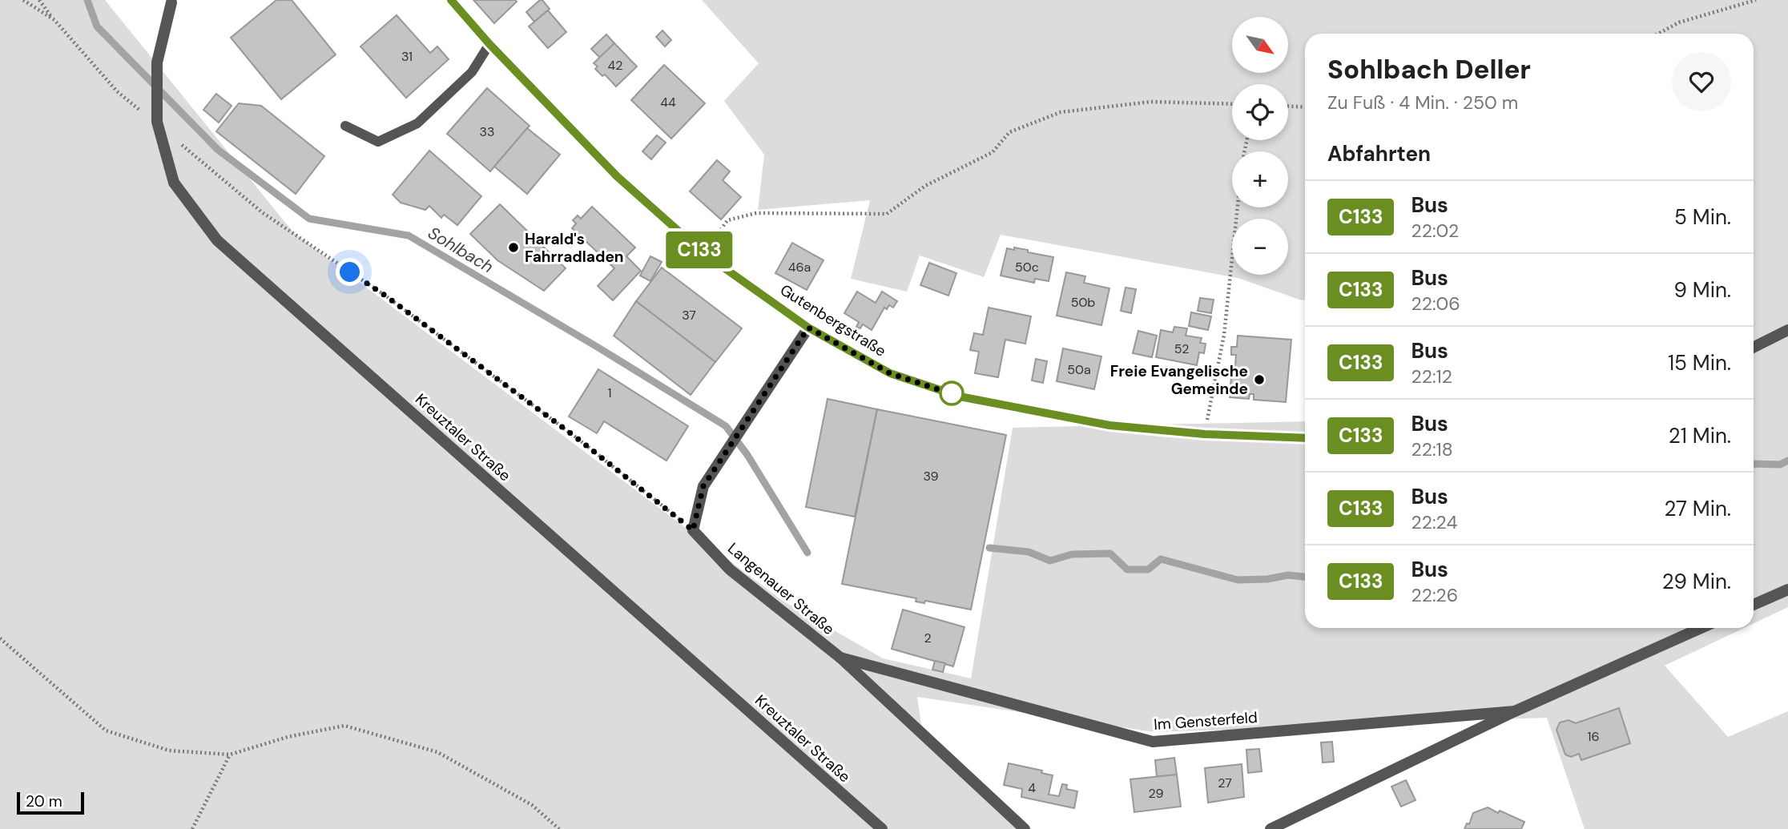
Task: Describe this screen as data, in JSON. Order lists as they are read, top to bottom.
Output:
{
  "streets": {
    "street": [
      "Gutenbergstraße",
      "Kreuztaler Straße",
      "Langenauer Straße",
      "Im Gensterfeld"
    ]
  },
  "crossings": [
    ["Langenauer Straße", "Im Gensterfeld"]
  ],
  "water": ["Sohlbach"],
  "places": ["Harald's Fahrradladen", "Freie Evangelische Gemeinde"],
  "lines": ["bus line C133"],
  "house_numbers": [
    "31",
    "42",
    "44",
    "33",
    "46a",
    "50c",
    "50b",
    "37",
    "52",
    "50a",
    "1",
    "39",
    "2",
    "16",
    "27",
    "4",
    "29"
  ],
  "scale_bar": "20 m",
  "north": "bottom right",
  "page": {
    "on_map": "C133",
    "map_buttons": ["+", "−"],
    "heading": [
      ["Sohlbach Deller", "Zu Fuß · 4 Min. · 250 m"],
      "Abfahrten"
    ],
    "list": [
      {
        "mark": "C133",
        "name": "Bus",
        "note": "22:02",
        "value": "5 Min."
      },
      {
        "mark": "C133",
        "name": "Bus",
        "note": "22:06",
        "value": "9 Min."
      },
      {
        "mark": "C133",
        "name": "Bus",
        "note": "22:12",
        "value": "15 Min."
      },
      {
        "mark": "C133",
        "name": "Bus",
        "note": "22:18",
        "value": "21 Min."
      },
      {
        "mark": "C133",
        "name": "Bus",
        "note": "22:24",
        "value": "27 Min."
      },
      {
        "mark": "C133",
        "name": "Bus",
        "note": "22:26",
        "value": "29 Min."
      }
    ],
    "scale": "20 m"
  }
}
